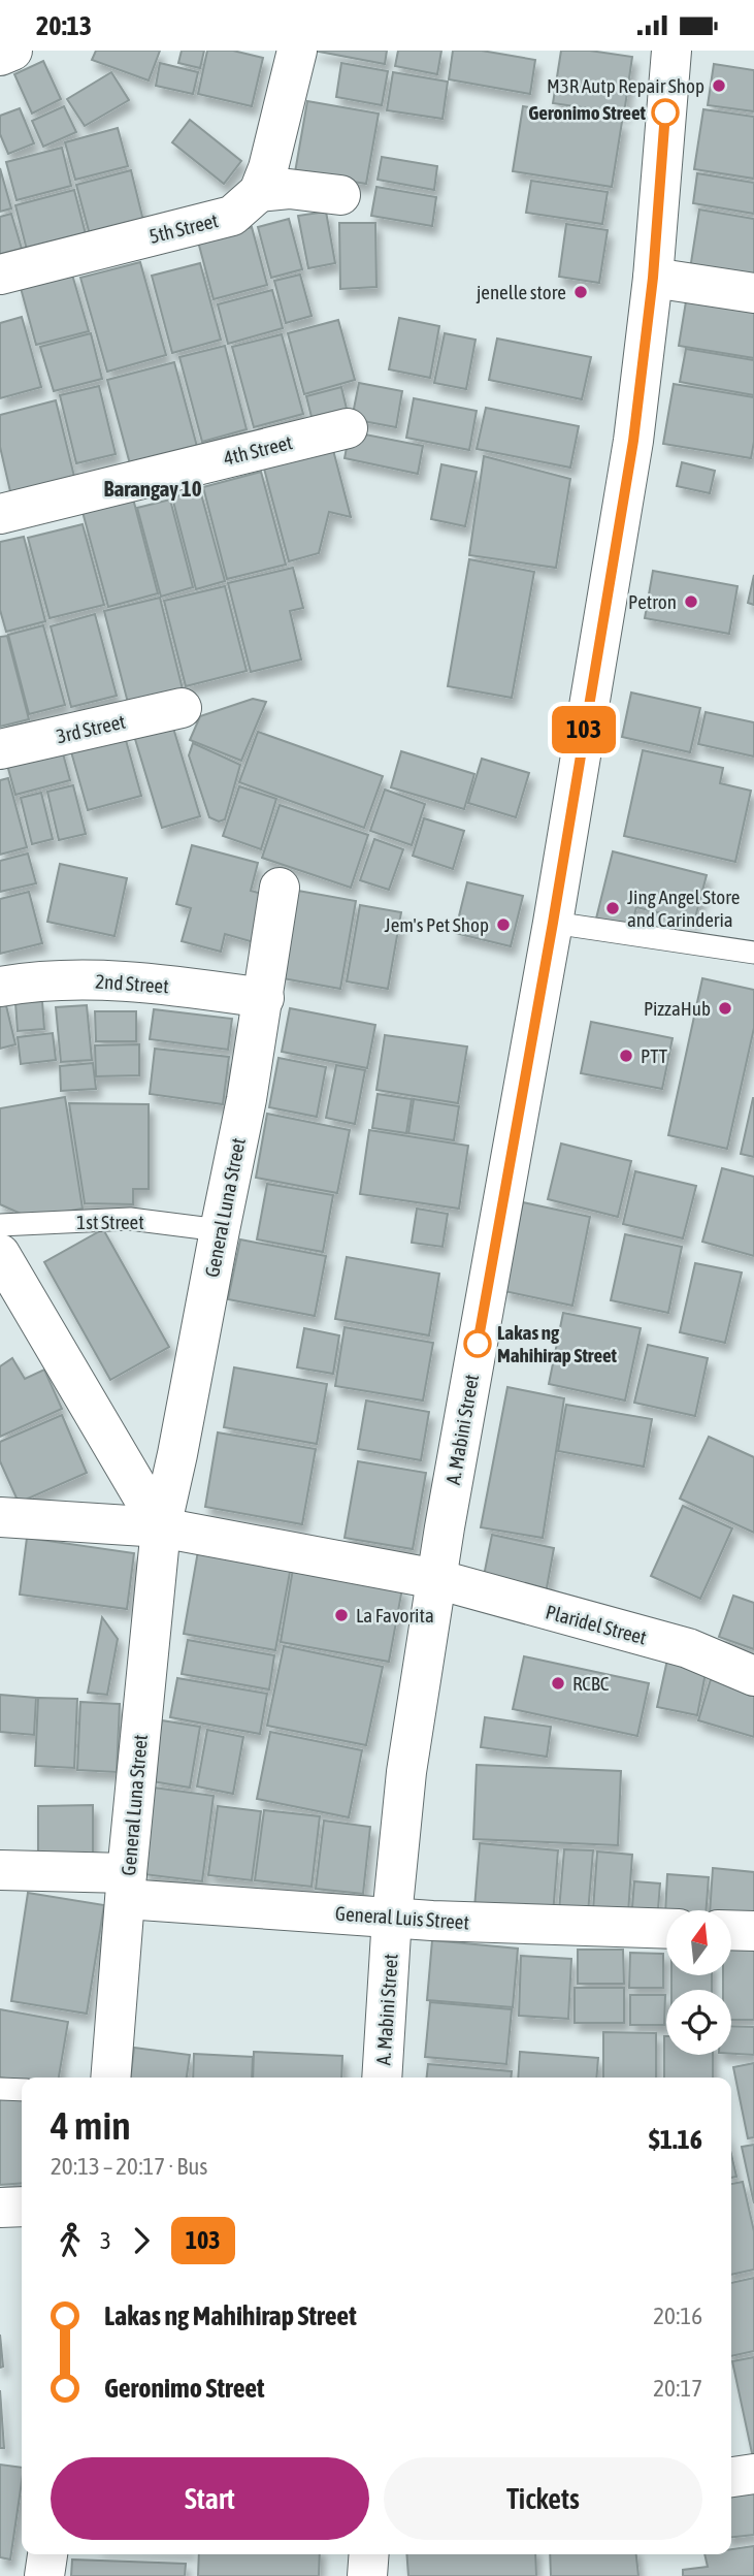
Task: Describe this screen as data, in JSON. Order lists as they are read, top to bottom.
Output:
{
  "streets": {
    "street": [
      "5th Street",
      "4th Street",
      "3rd Street",
      "2nd Street",
      "General Luna Street",
      "A. Mabini Street",
      "Plaridel Street",
      "General Luis Street"
    ],
    "lane": ["1st Street"]
  },
  "crossings": [
    ["2nd Street", "General Luna Street"],
    ["General Luna Street", "1st Street"],
    ["General Luna Street", "General Luis Street"],
    ["A. Mabini Street", "Plaridel Street"],
    ["A. Mabini Street", "General Luis Street"]
  ],
  "districts": ["Barangay 10"],
  "places": [
    "M3R Autp Repair Shop",
    "Geronimo Street",
    "jenelle store",
    "Petron",
    "Jing Angel Store and Carinderia",
    "Jem's Pet Shop",
    "PizzaHub",
    "PTT",
    "Lakas ng Mahihirap Street",
    "La Favorita",
    "RCBC"
  ],
  "lines": ["bus line 103"],
  "north": "top",
  "page": {
    "status": "20:13",
    "on_map": "103",
    "heading": ["4 min", "20:13 – 20:17 · Bus", "$1.16"],
    "legs": ["3", "103"],
    "list": [
      {
        "name": "Lakas ng Mahihirap Street",
        "value": "20:16"
      },
      {
        "name": "Geronimo Street",
        "value": "20:17"
      }
    ],
    "buttons": ["Start", "Tickets"]
  }
}
